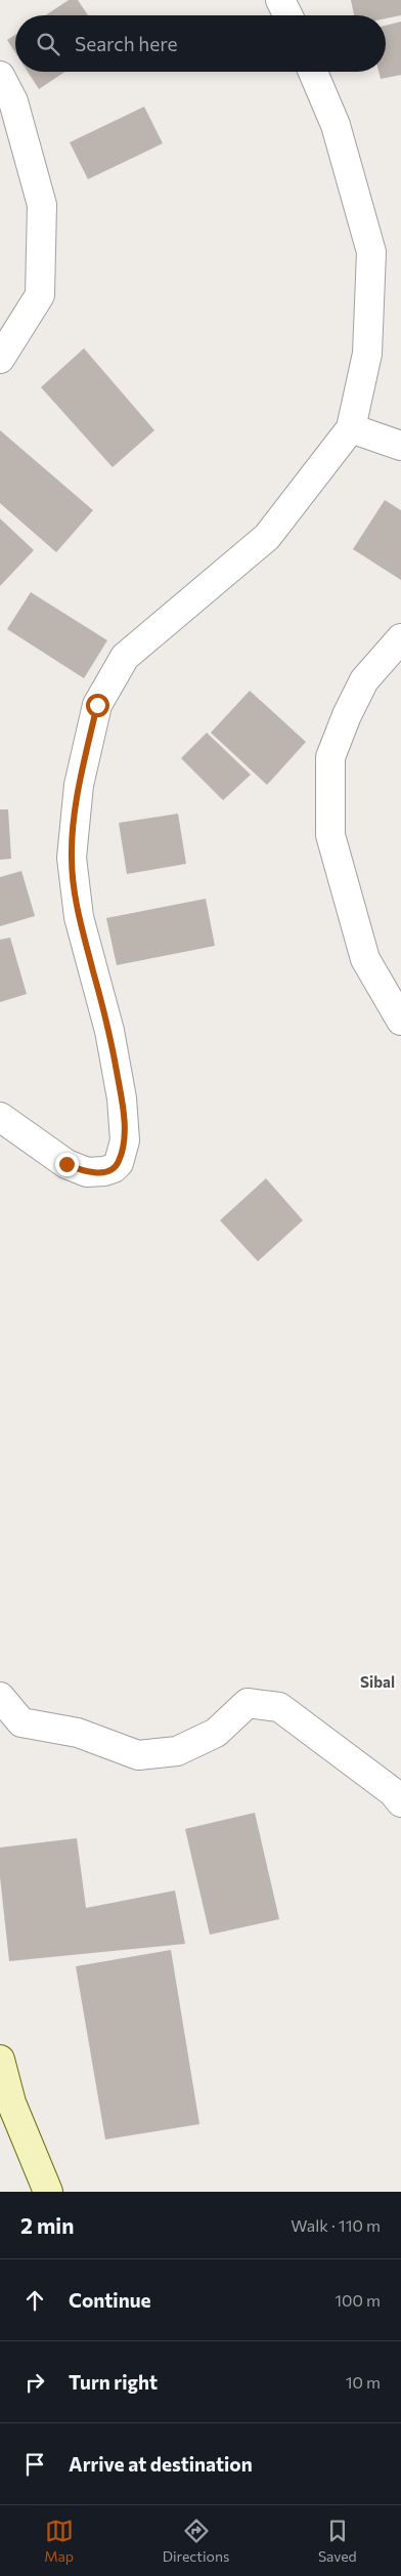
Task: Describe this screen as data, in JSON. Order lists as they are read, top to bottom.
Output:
{
  "districts": ["Sibal"],
  "page": {
    "search": "Search here",
    "heading": ["2 min", "Walk · 110 m"],
    "list": [
      ["Continue", "100 m"],
      ["Turn right", "10 m"],
      "Arrive at destination"
    ],
    "nav": ["Map", "Directions", "Saved"]
  }
}
